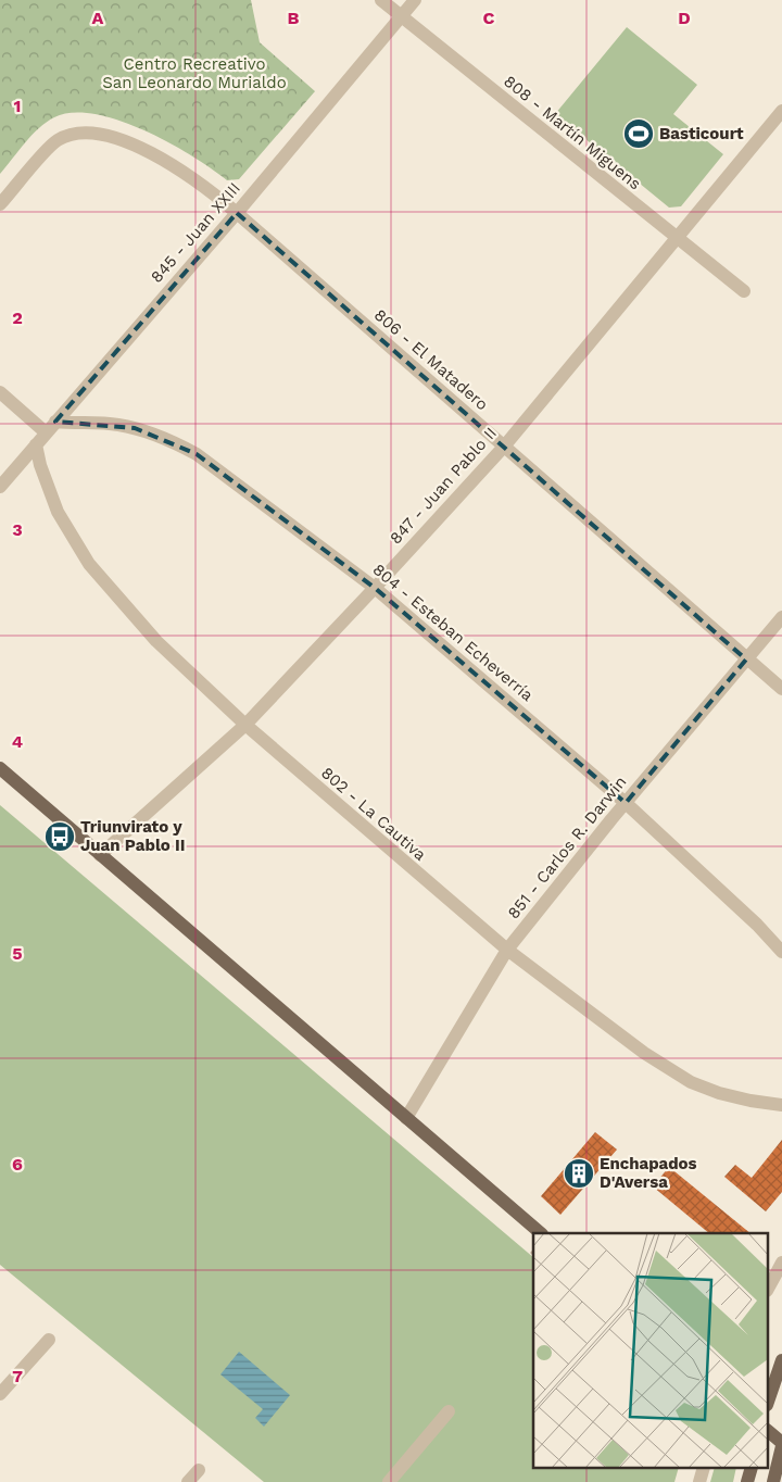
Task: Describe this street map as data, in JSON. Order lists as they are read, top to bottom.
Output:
{
  "streets": {
    "street": [
      "808 - Martín Miguens",
      "845 - Juan XXIII",
      "806 - El Matadero",
      "847 - Juan Pablo II",
      "804 - Esteban Echeverría",
      "802 - La Cautiva",
      "851 - Carlos R. Darwin"
    ]
  },
  "crossings": [
    ["808 - Martín Miguens", "845 - Juan XXIII"],
    ["808 - Martín Miguens", "847 - Juan Pablo II"],
    ["845 - Juan XXIII", "806 - El Matadero"],
    ["845 - Juan XXIII", "804 - Esteban Echeverría"],
    ["845 - Juan XXIII", "802 - La Cautiva"],
    ["806 - El Matadero", "847 - Juan Pablo II"],
    ["806 - El Matadero", "851 - Carlos R. Darwin"],
    ["847 - Juan Pablo II", "804 - Esteban Echeverría"],
    ["847 - Juan Pablo II", "802 - La Cautiva"],
    ["804 - Esteban Echeverría", "851 - Carlos R. Darwin"],
    ["802 - La Cautiva", "851 - Carlos R. Darwin"]
  ],
  "parks": ["Centro Recreativo San Leonardo Murialdo"],
  "places": {
    "sports": ["Basticourt"],
    "bus stop": ["Triunvirato y Juan Pablo II"],
    "building": ["Enchapados D'Aversa"]
  },
  "grid": {
    "columns": [
      "A",
      "B",
      "C",
      "D"
    ],
    "rows": [
      "1",
      "2",
      "3",
      "4",
      "5",
      "6",
      "7"
    ]
  }
}
